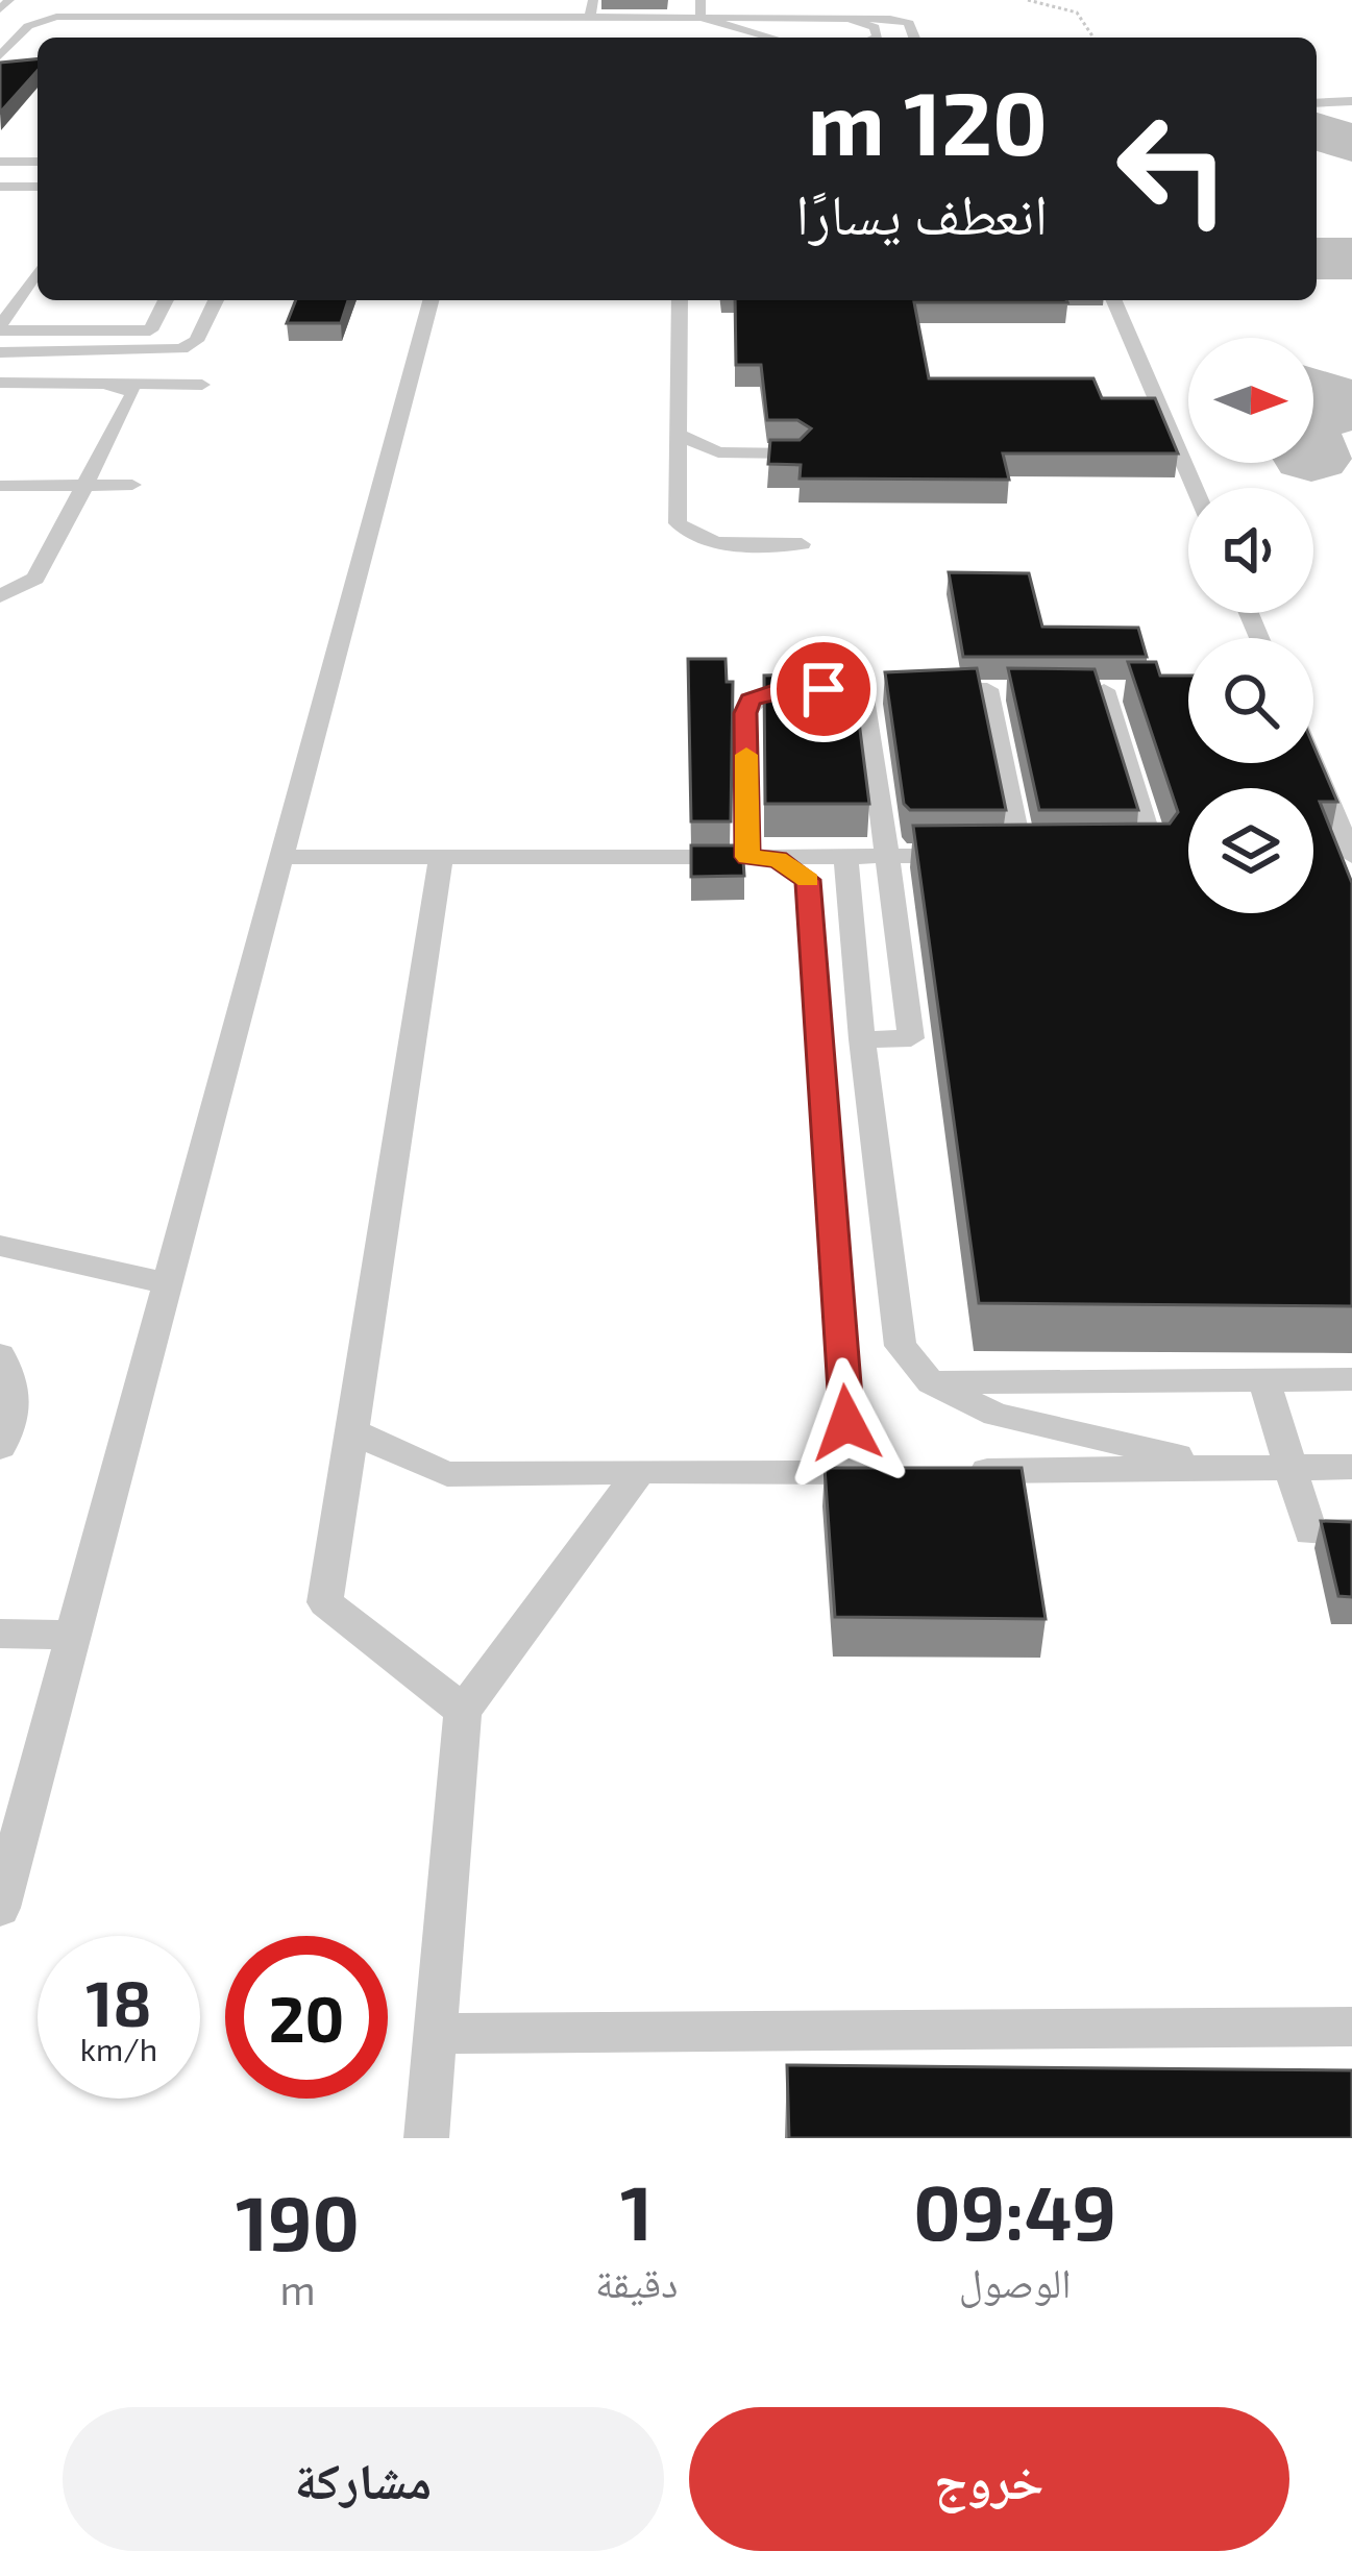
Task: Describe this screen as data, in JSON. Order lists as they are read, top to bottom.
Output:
{
  "north": "right",
  "page": {
    "turn": ["120 m", "انعطف يسارًا"],
    "speed": "18 km/h",
    "limit": "20",
    "eta": [
      "09:49",
      "الوصول",
      "1",
      "دقيقة",
      "190",
      "m"
    ],
    "buttons": ["خروج", "مشاركة"]
  }
}
